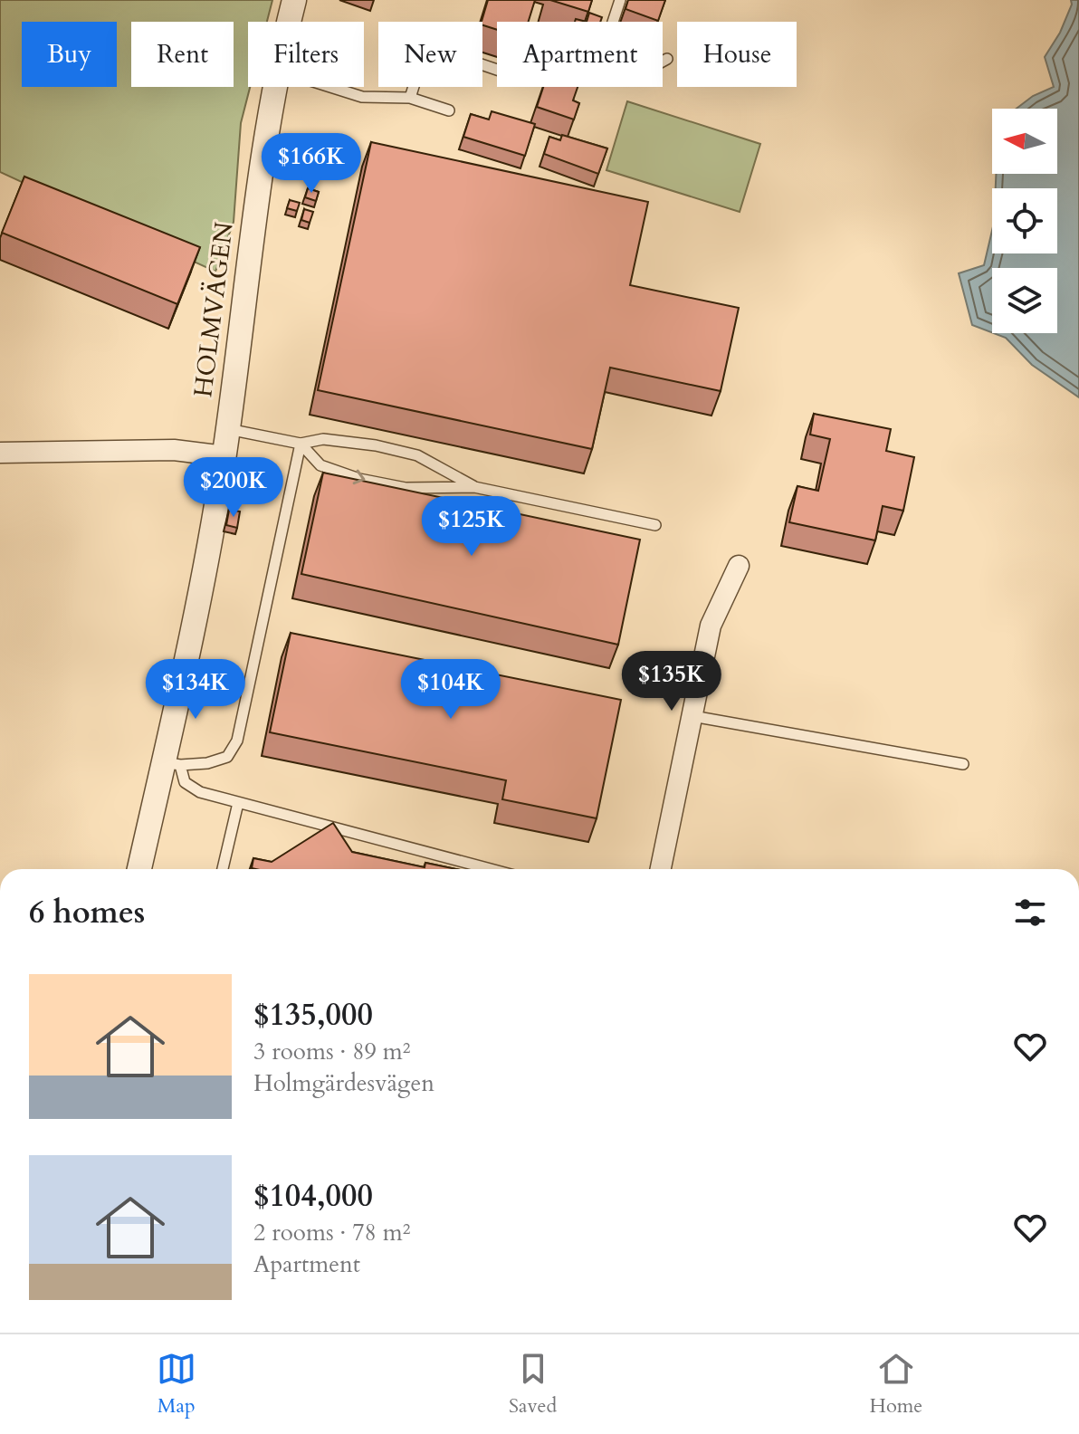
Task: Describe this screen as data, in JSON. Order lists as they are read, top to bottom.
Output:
{
  "streets": {
    "street": ["HOLMVÄGEN"]
  },
  "north": "left",
  "page": {
    "chip": [
      "Buy",
      "Rent",
      "Filters",
      "New",
      "Apartment",
      "House"
    ],
    "price": [
      "$166K",
      "$200K",
      "$125K",
      "$135K",
      "$134K",
      "$104K"
    ],
    "heading": "6 homes",
    "list": [
      {
        "name": "$135,000",
        "note": "3 rooms · 89 m² · Holmgärdesvägen"
      },
      {
        "name": "$104,000",
        "note": "2 rooms · 78 m² · Apartment"
      }
    ],
    "tabs": ["Map", "Saved", "Home"]
  }
}
